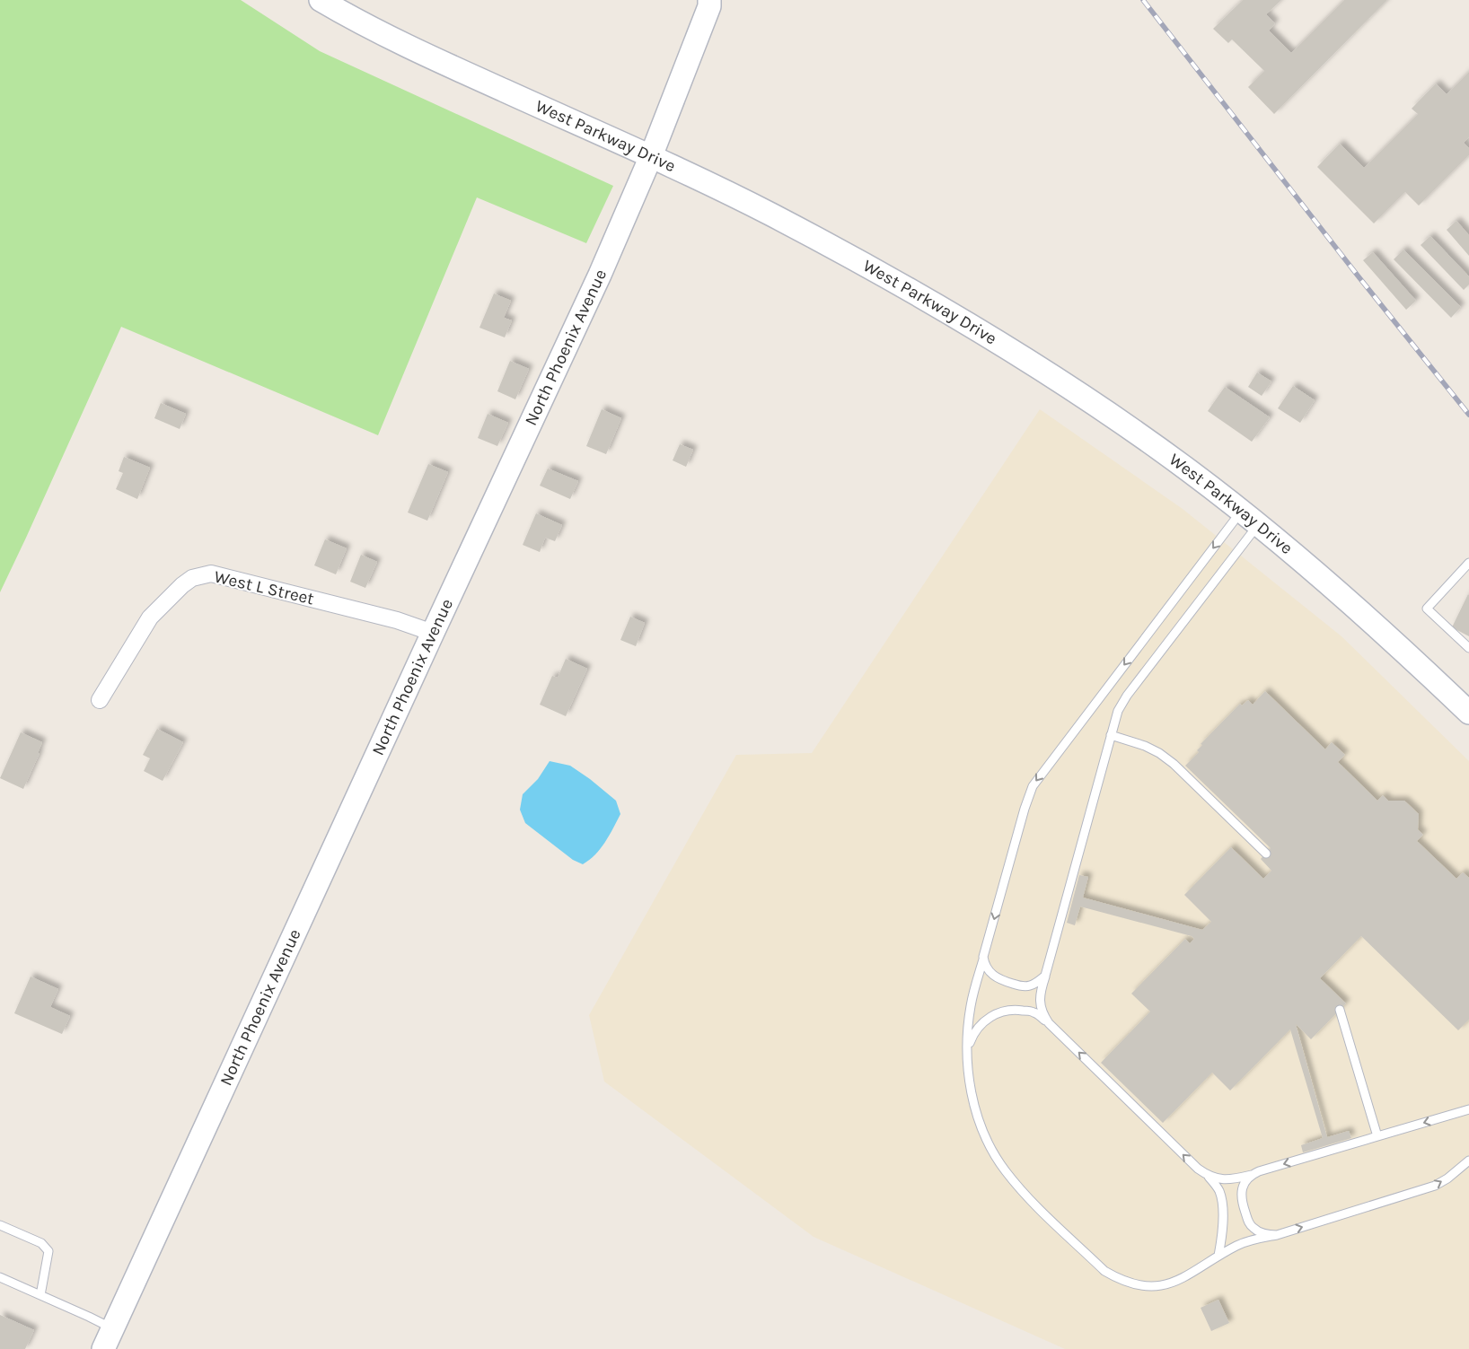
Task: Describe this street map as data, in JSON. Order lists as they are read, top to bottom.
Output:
{
  "streets": {
    "street": ["West Parkway Drive", "North Phoenix Avenue", "West L Street"]
  },
  "crossings": [
    ["West Parkway Drive", "North Phoenix Avenue"],
    ["North Phoenix Avenue", "West L Street"]
  ]
}
